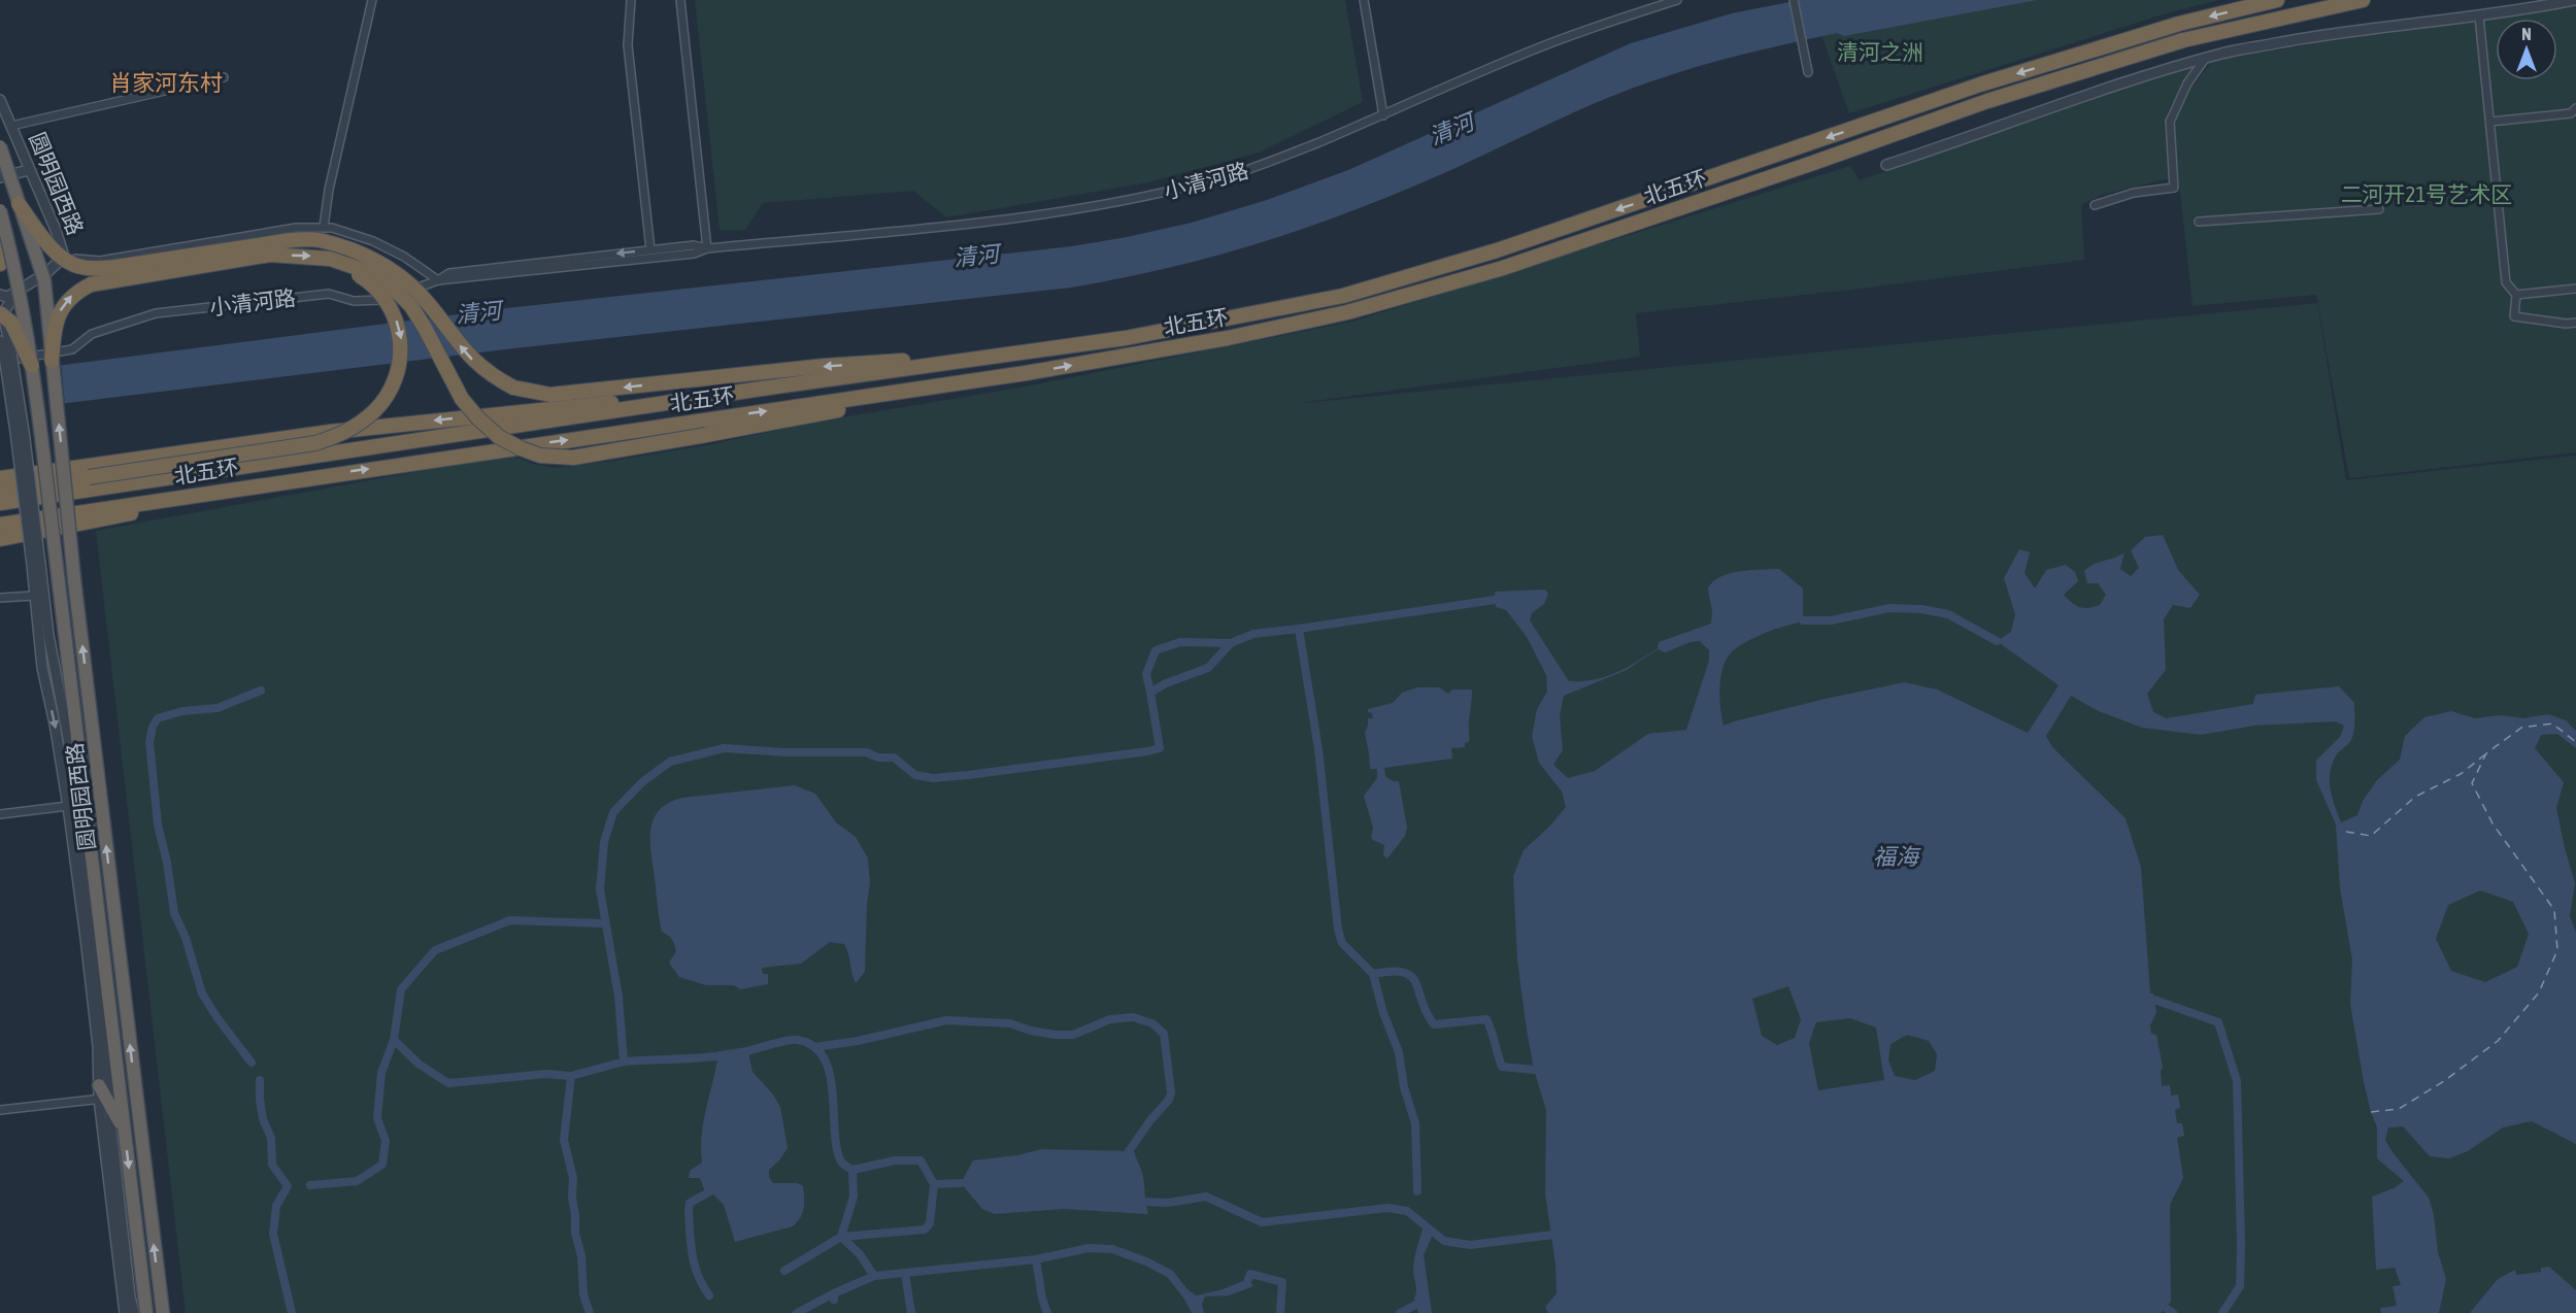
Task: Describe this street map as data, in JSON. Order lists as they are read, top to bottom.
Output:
{
  "streets": {
    "highway": ["圆明园西路", "北五环"],
    "street": ["小清河路"]
  },
  "crossings": [
    ["小清河路", "圆明园西路"]
  ],
  "districts": ["肖家河东村"],
  "water": ["清河", "福海"],
  "parks": ["清河之洲", "二河开21号艺术区"],
  "north": "top"
}
